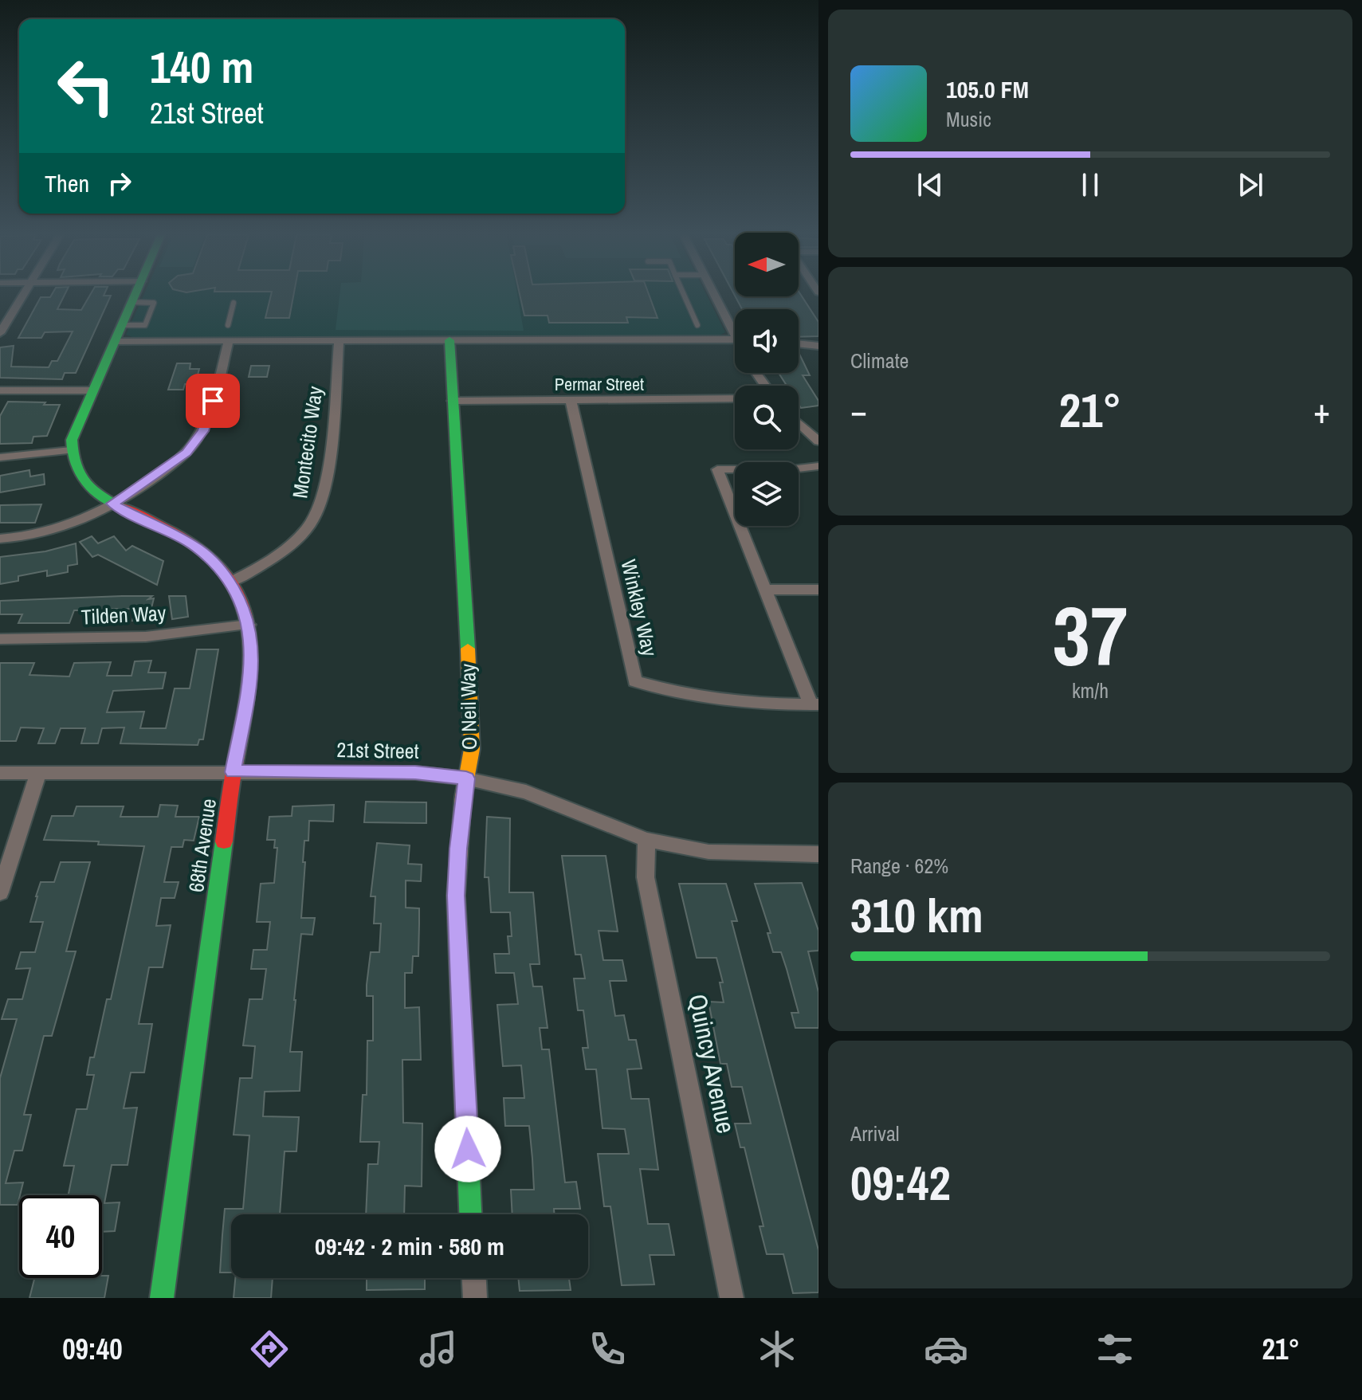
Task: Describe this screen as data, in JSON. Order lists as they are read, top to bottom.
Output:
{
  "streets": {
    "street": [
      "Permar Street",
      "Montecito Way",
      "Winkley Way",
      "Tilden Way",
      "O Neil Way",
      "21st Street",
      "68th Avenue",
      "Quincy Avenue"
    ]
  },
  "crossings": [
    ["Permar Street", "Winkley Way"],
    ["Permar Street", "O Neil Way"],
    ["Montecito Way", "68th Avenue"],
    ["Tilden Way", "68th Avenue"],
    ["O Neil Way", "21st Street"],
    ["21st Street", "68th Avenue"],
    ["21st Street", "Quincy Avenue"]
  ],
  "north": "left",
  "page": {
    "turn": ["140 m", "21st Street"],
    "song": ["105.0 FM", "Music"],
    "then": "Then",
    "tile": [
      "Climate",
      ["37", "km/h"],
      ["Range · 62%", "310 km"],
      ["Arrival", "09:42"]
    ],
    "heat": ["−", "21°", "+"],
    "limit": "40",
    "trip": "09:42 · 2 min · 580 m",
    "tabs": ["09:40", "21°"]
  }
}
